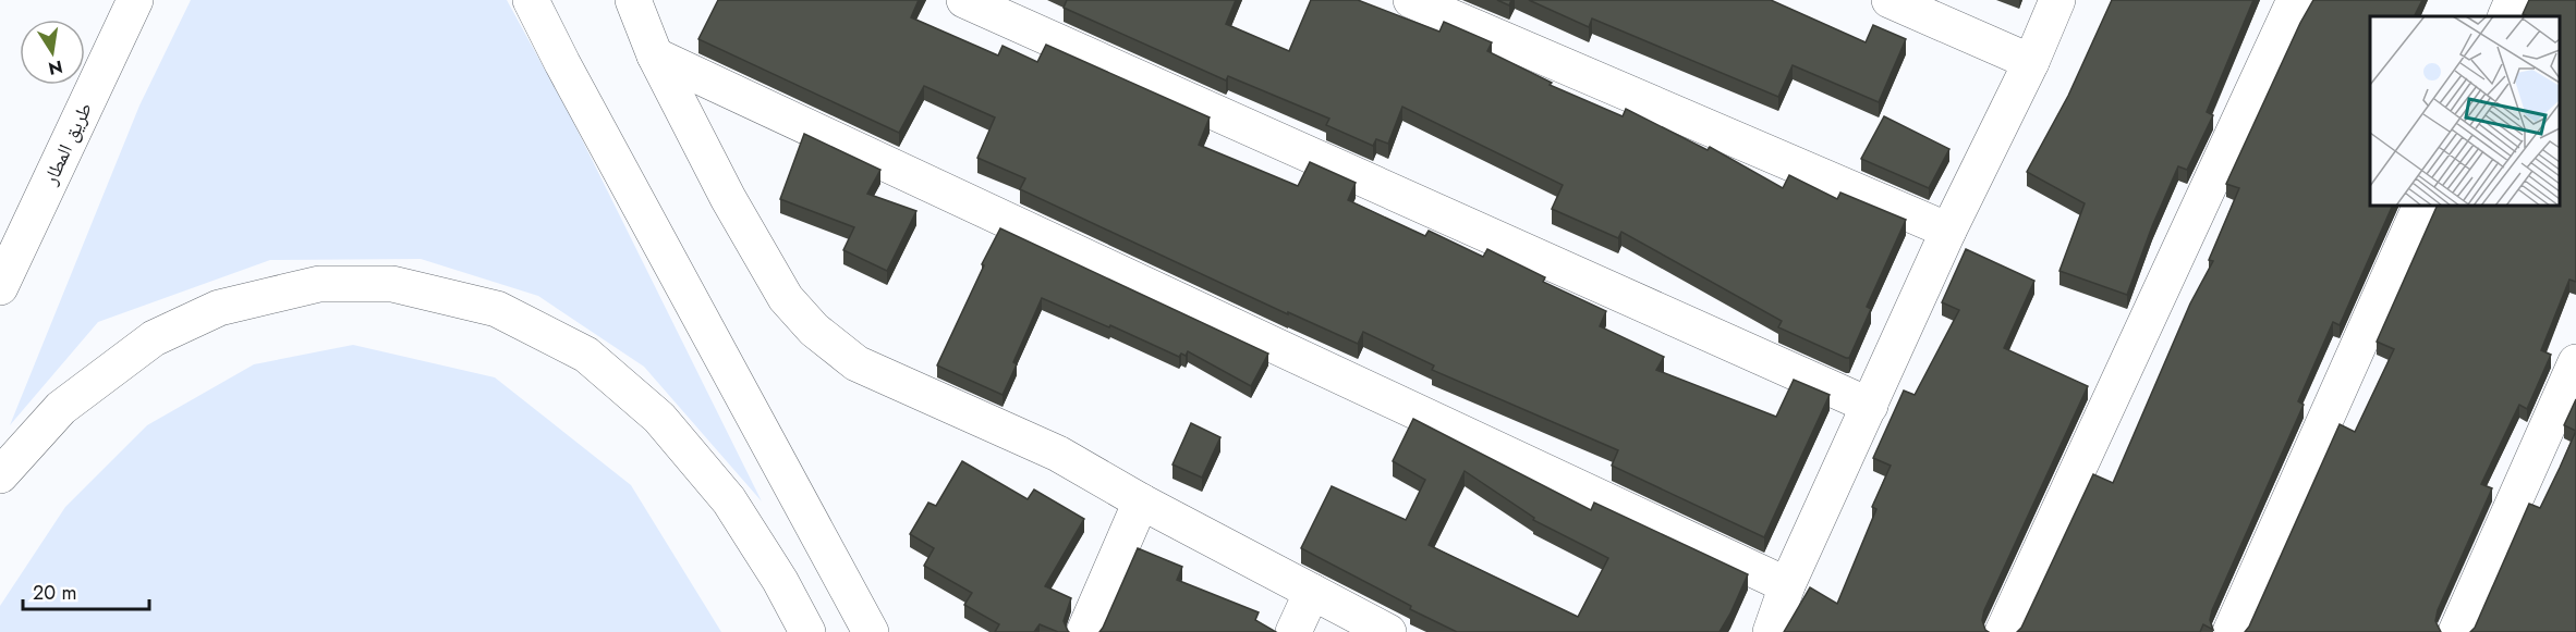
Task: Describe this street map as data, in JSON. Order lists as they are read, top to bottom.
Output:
{
  "streets": {
    "main road": ["طريق المطار"]
  },
  "scale_bar": "20 m",
  "north": "bottom"
}
